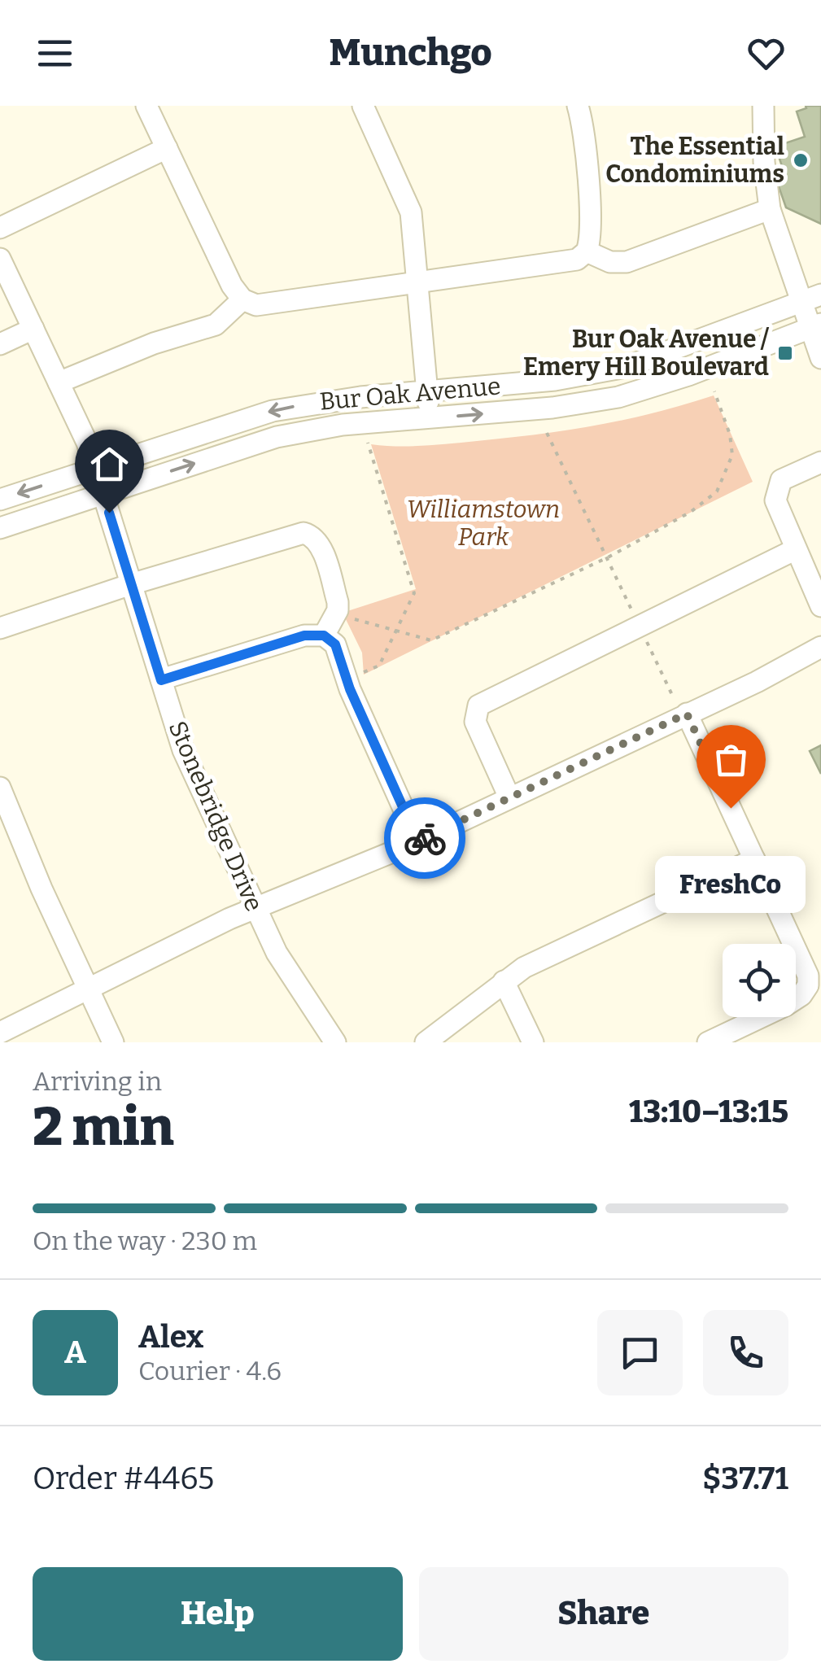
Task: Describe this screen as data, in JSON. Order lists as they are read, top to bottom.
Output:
{
  "streets": {
    "street": ["Bur Oak Avenue", "Stonebridge Drive"]
  },
  "crossings": [
    ["Bur Oak Avenue", "Stonebridge Drive"]
  ],
  "parks": ["Williamstown Park"],
  "places": {
    "other": ["The Essential Condominiums", "FreshCo"],
    "transit": ["Bur Oak Avenue / Emery Hill Boulevard"]
  },
  "page": {
    "header": "Munchgo",
    "bubble": "FreshCo",
    "heading": ["2 min", "Arriving in", "13:10–13:15"],
    "panel": [
      "Alex",
      "Courier · 4.6",
      "Order #4465",
      "$37.71"
    ],
    "bar": "On the way · 230 m",
    "round": "A",
    "buttons": ["Help", "Share"]
  }
}
